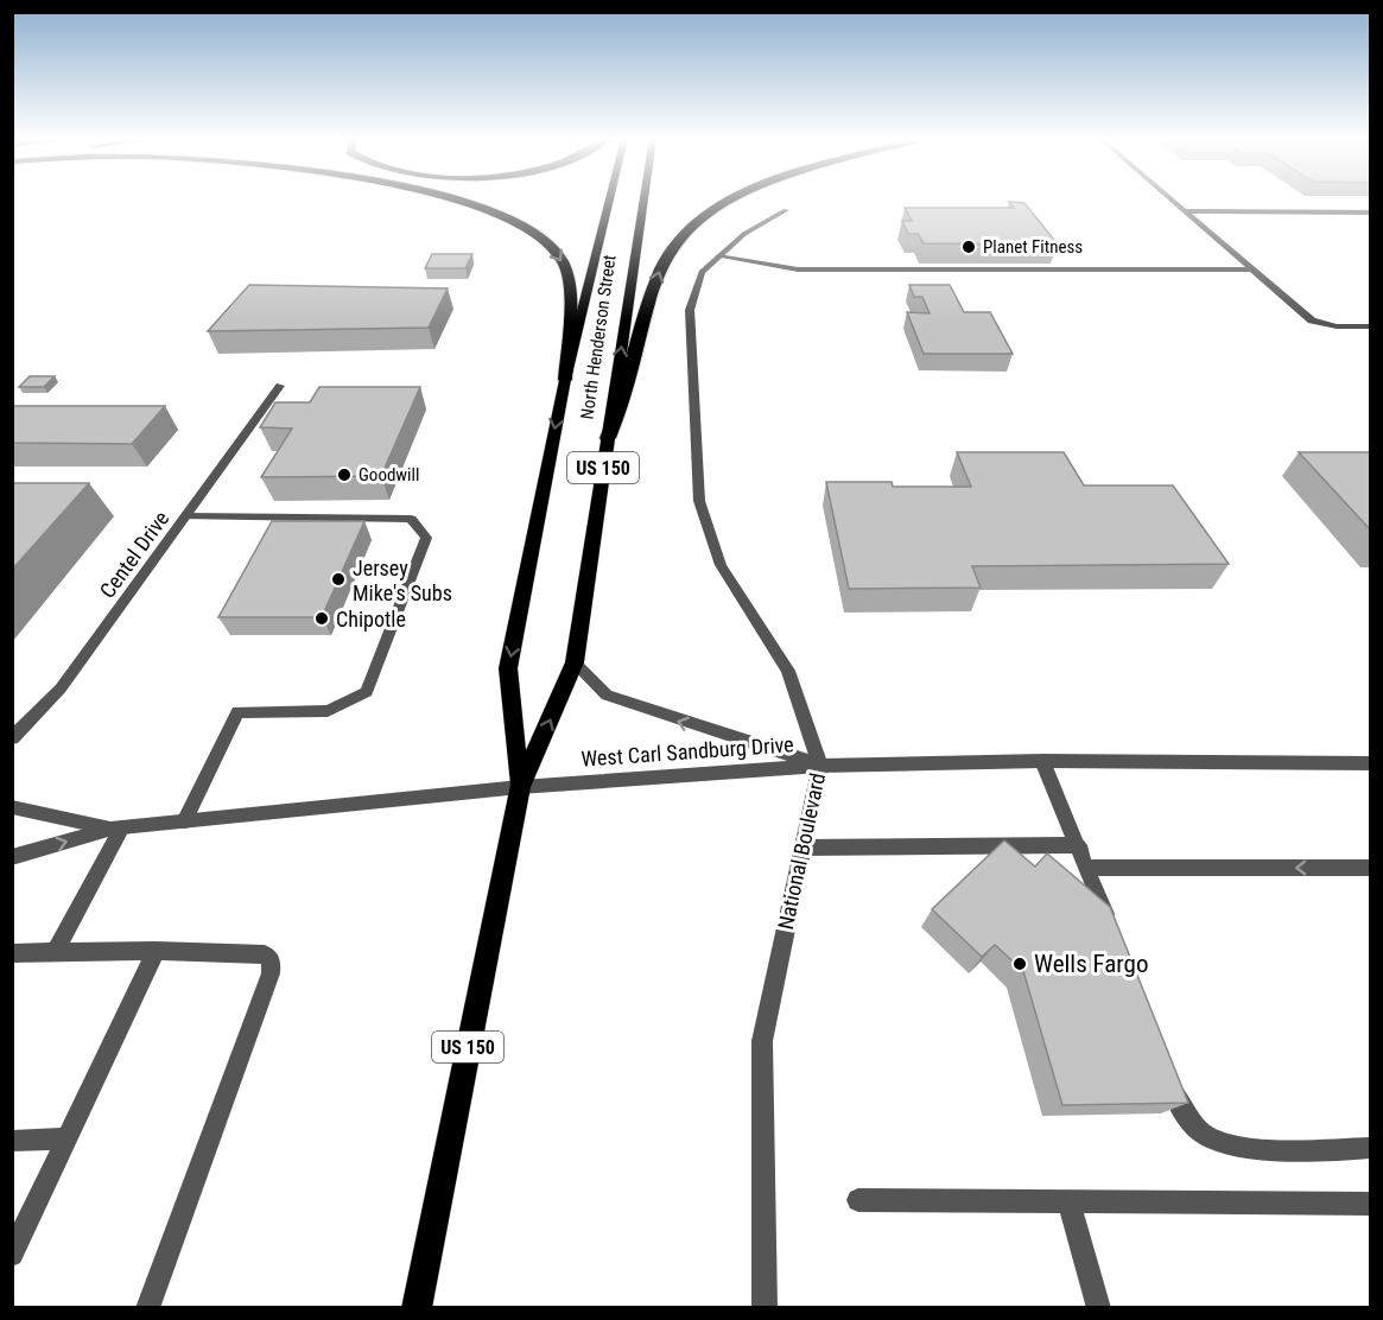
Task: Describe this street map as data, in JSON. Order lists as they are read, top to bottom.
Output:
{
  "streets": {
    "main road": ["North Henderson Street", "US 150"],
    "street": ["Centel Drive", "West Carl Sandburg Drive", "National Boulevard"]
  },
  "crossings": [
    ["North Henderson Street", "West Carl Sandburg Drive"],
    ["West Carl Sandburg Drive", "National Boulevard"]
  ],
  "places": [
    "Planet Fitness",
    "Goodwill",
    "Jersey Mike's Subs",
    "Chipotle",
    "Wells Fargo"
  ]
}
